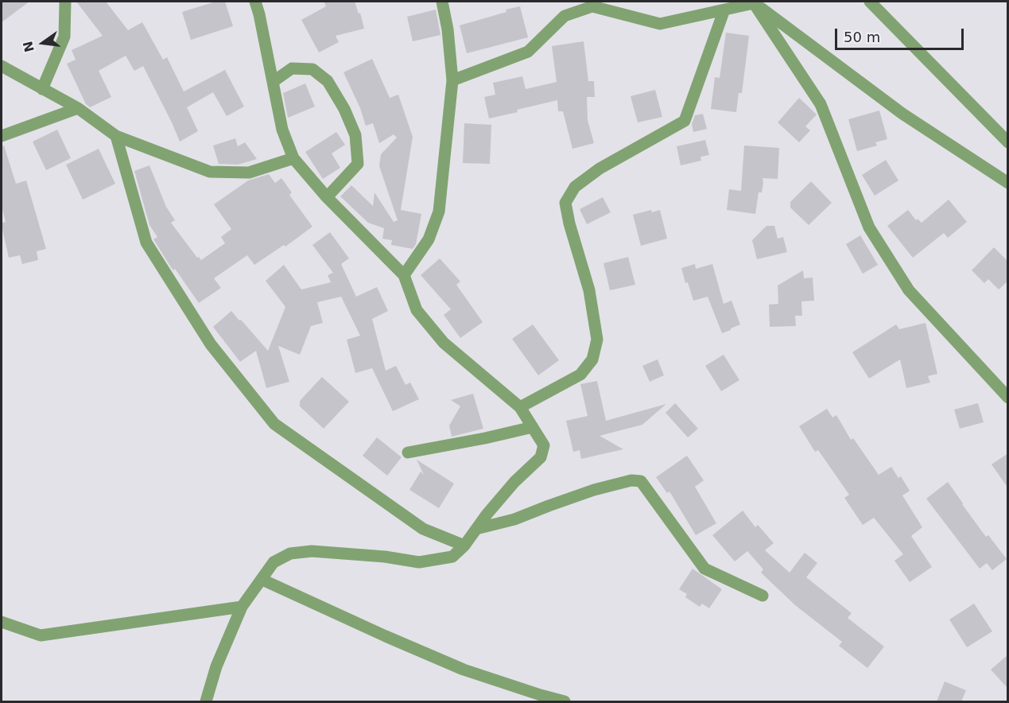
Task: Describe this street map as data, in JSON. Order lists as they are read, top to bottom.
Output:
{
  "scale_bar": "50 m",
  "north": "left"
}
